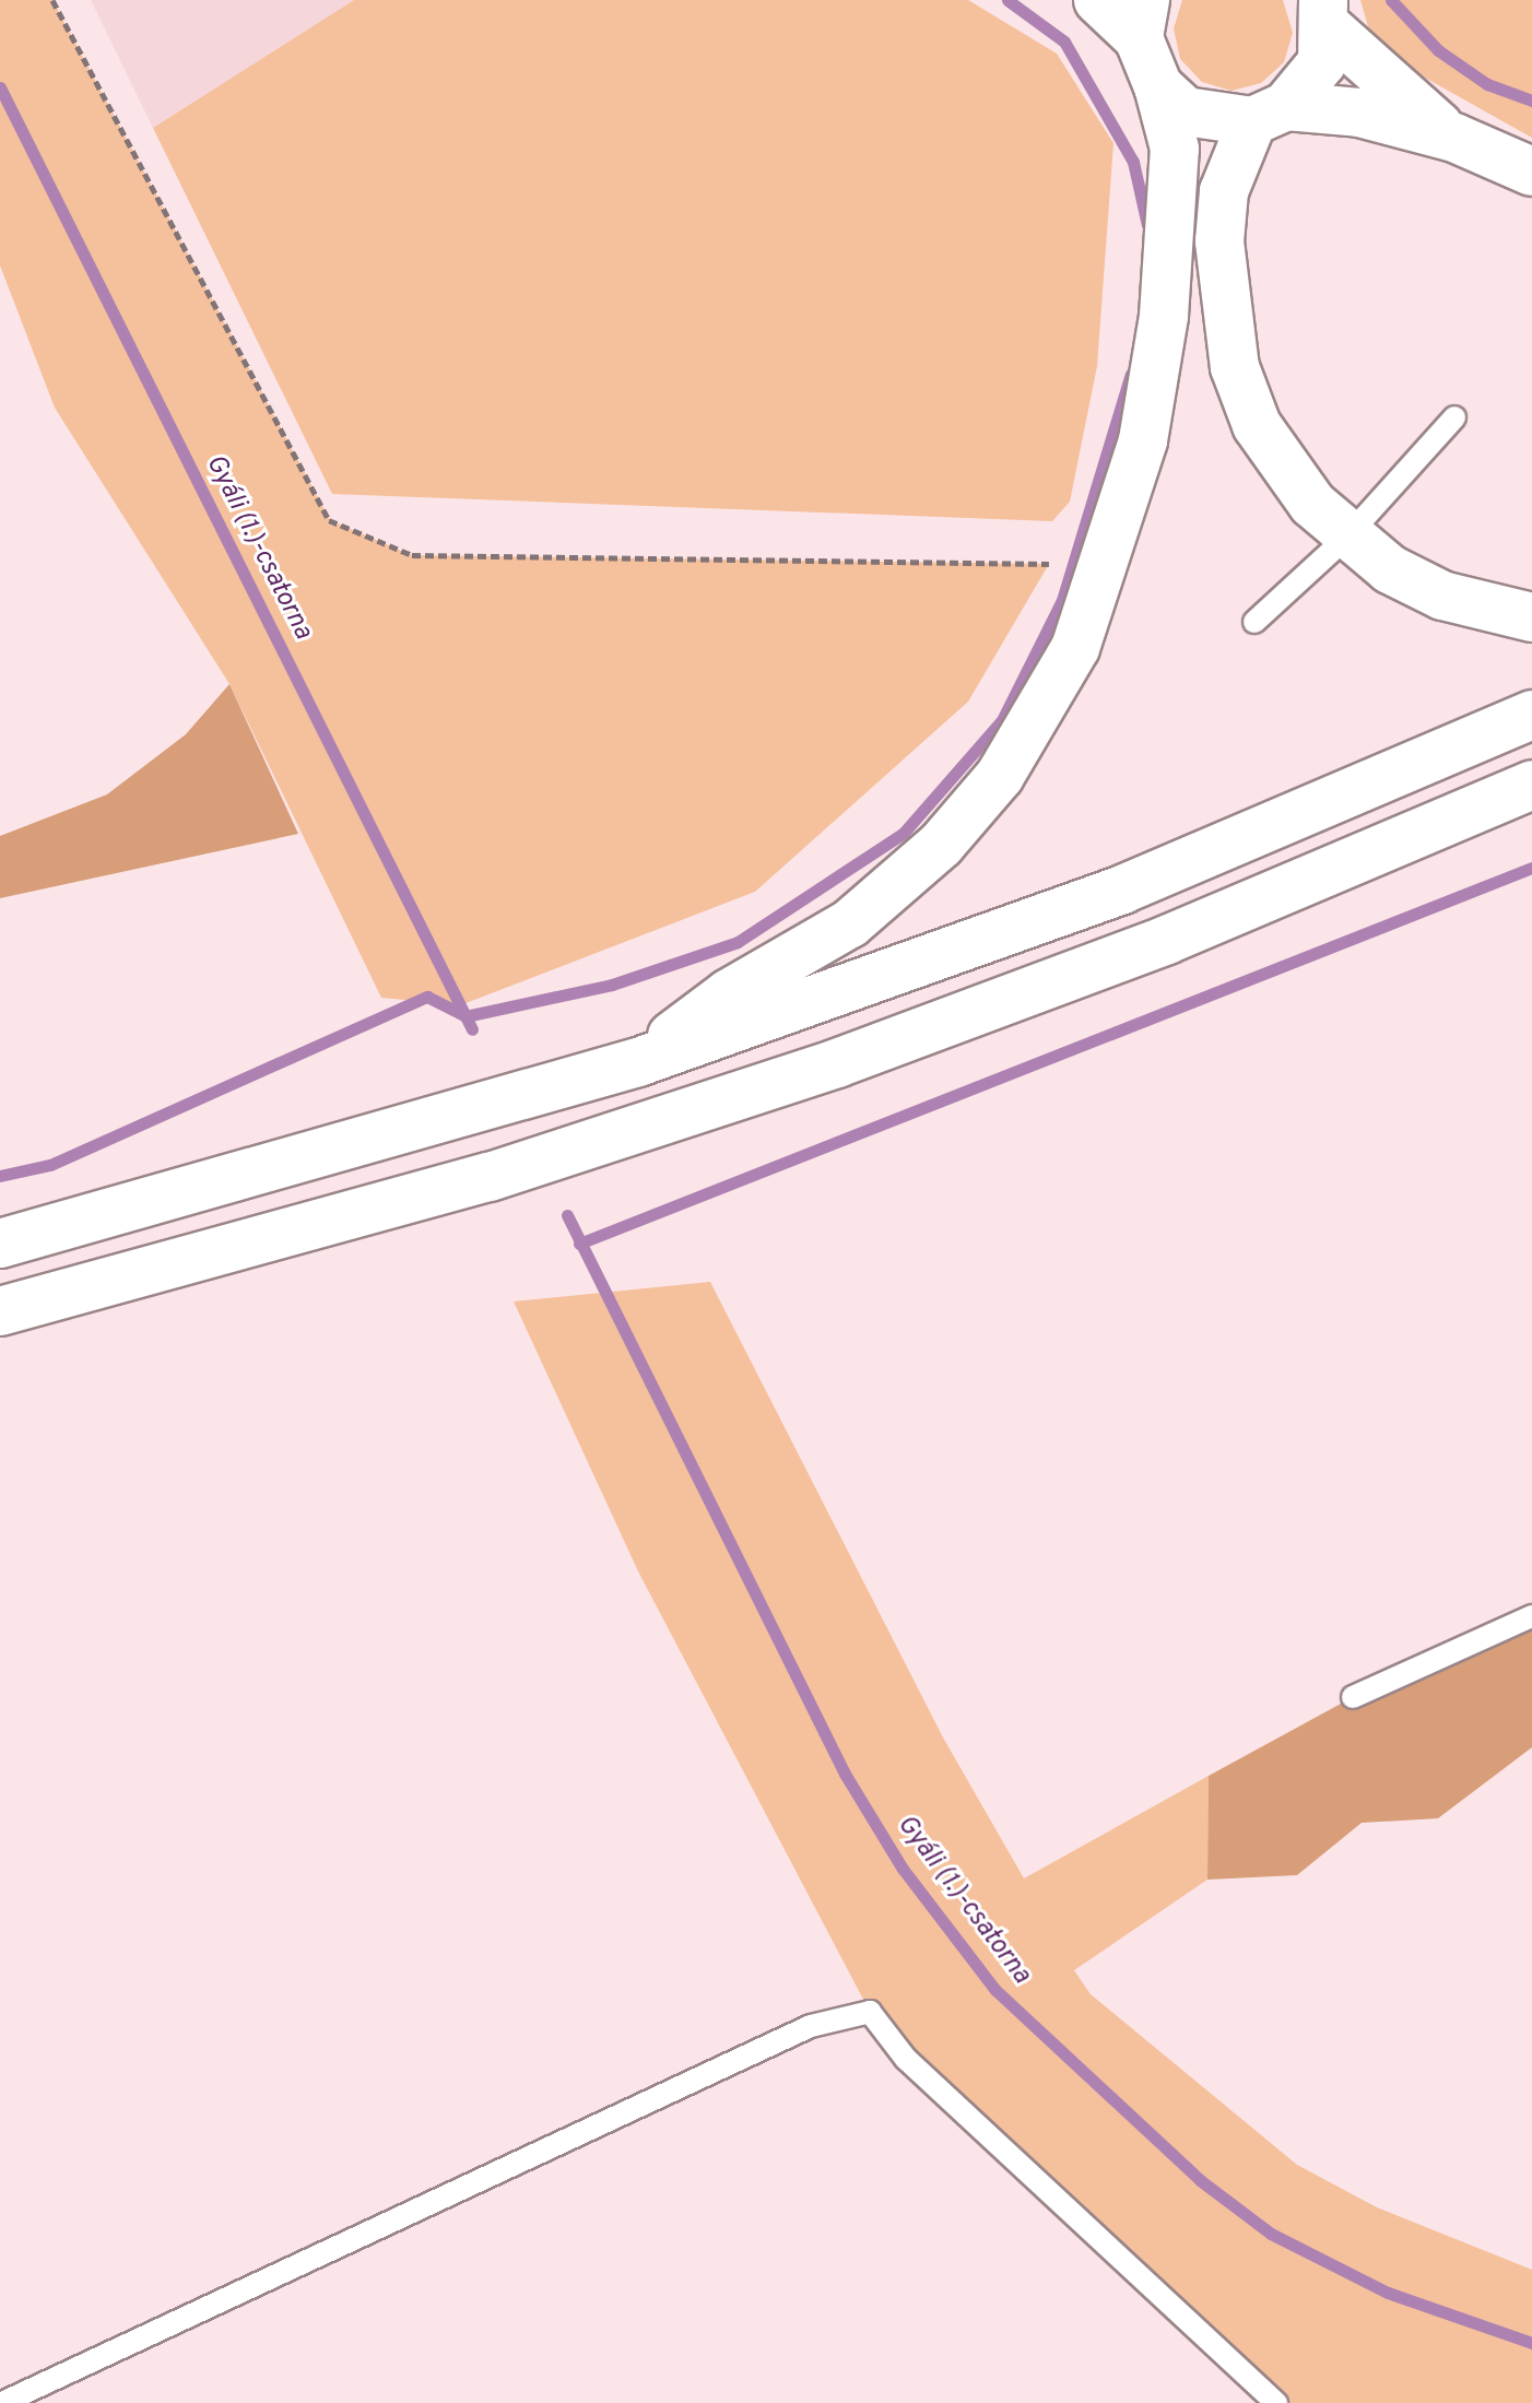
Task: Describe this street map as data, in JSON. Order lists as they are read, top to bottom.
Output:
{
  "water": ["Gyáli (1.)-csatorna"]
}
